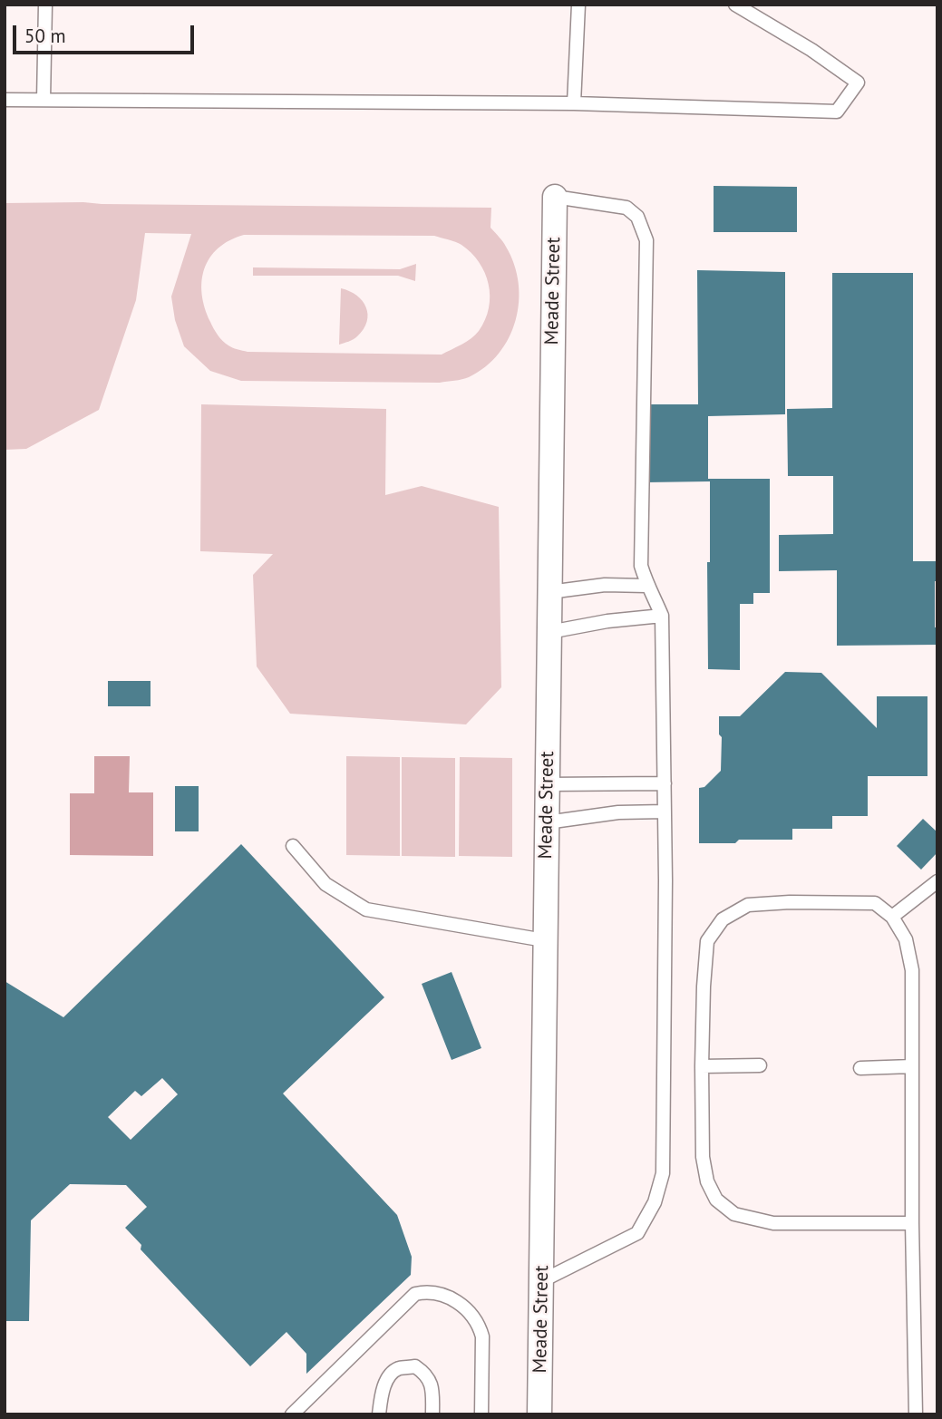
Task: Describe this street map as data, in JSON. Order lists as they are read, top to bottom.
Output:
{
  "streets": {
    "street": ["Meade Street"]
  },
  "scale_bar": "50 m"
}
